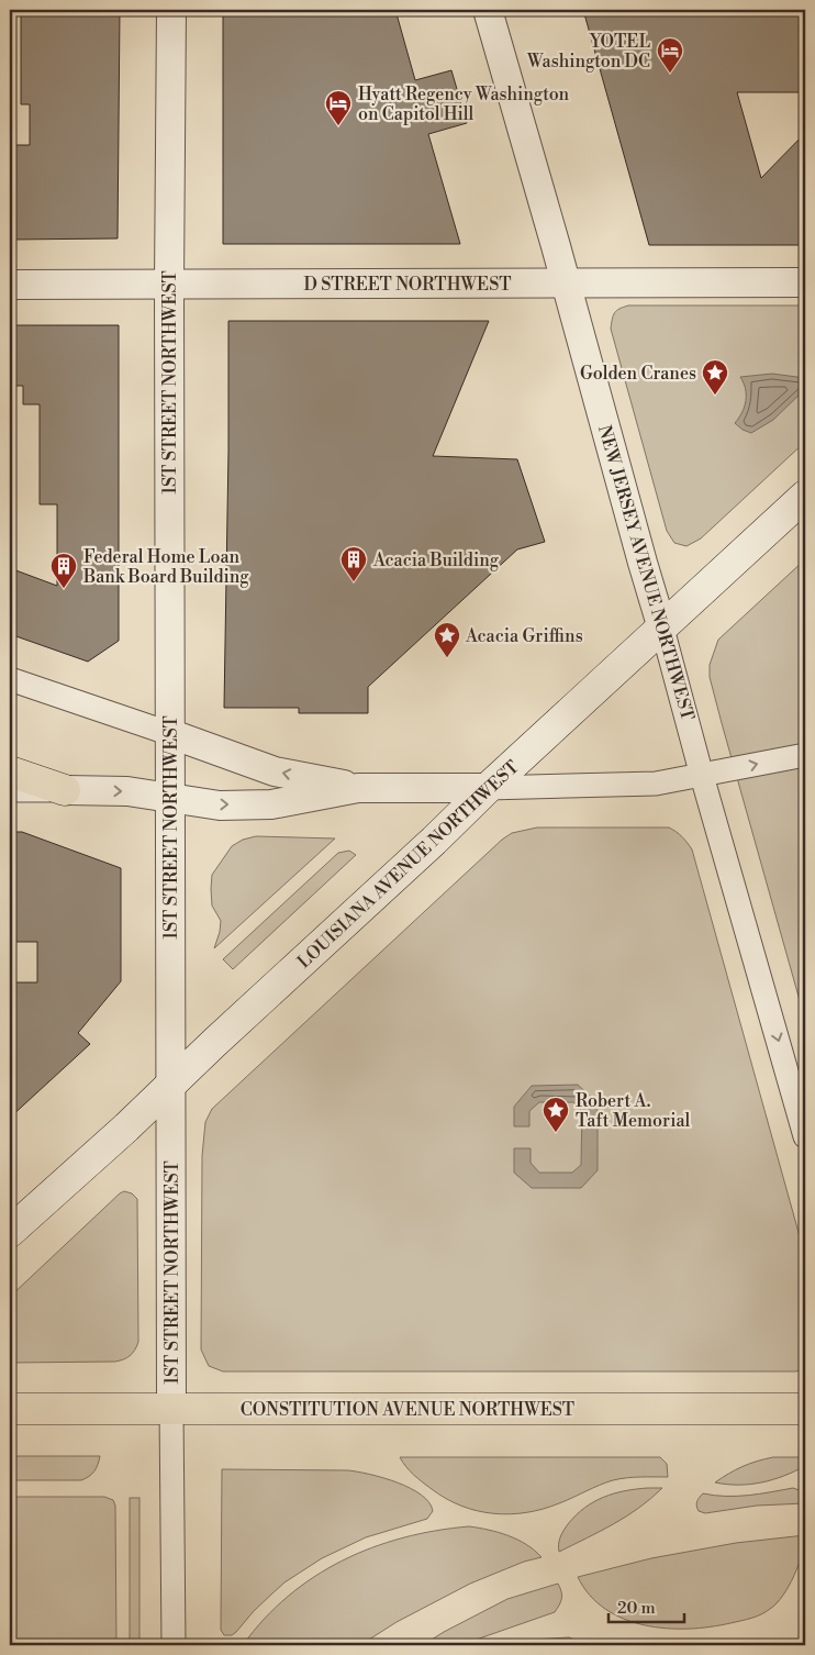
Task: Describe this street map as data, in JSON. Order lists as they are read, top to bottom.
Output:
{
  "streets": {
    "main road": ["LOUISIANA AVENUE NORTHWEST", "CONSTITUTION AVENUE NORTHWEST"],
    "street": ["D STREET NORTHWEST", "1ST STREET NORTHWEST", "NEW JERSEY AVENUE NORTHWEST"]
  },
  "crossings": [
    ["D STREET NORTHWEST", "1ST STREET NORTHWEST"],
    ["D STREET NORTHWEST", "NEW JERSEY AVENUE NORTHWEST"],
    ["1ST STREET NORTHWEST", "LOUISIANA AVENUE NORTHWEST"],
    ["1ST STREET NORTHWEST", "CONSTITUTION AVENUE NORTHWEST"],
    ["NEW JERSEY AVENUE NORTHWEST", "LOUISIANA AVENUE NORTHWEST"]
  ],
  "places": {
    "hotel": ["YOTEL Washington DC", "Hyatt Regency Washington on Capitol Hill"],
    "place": ["Golden Cranes", "Acacia Griffins", "Robert A. Taft Memorial"],
    "building": ["Acacia Building", "Federal Home Loan Bank Board Building"]
  },
  "scale_bar": "20 m"
}
